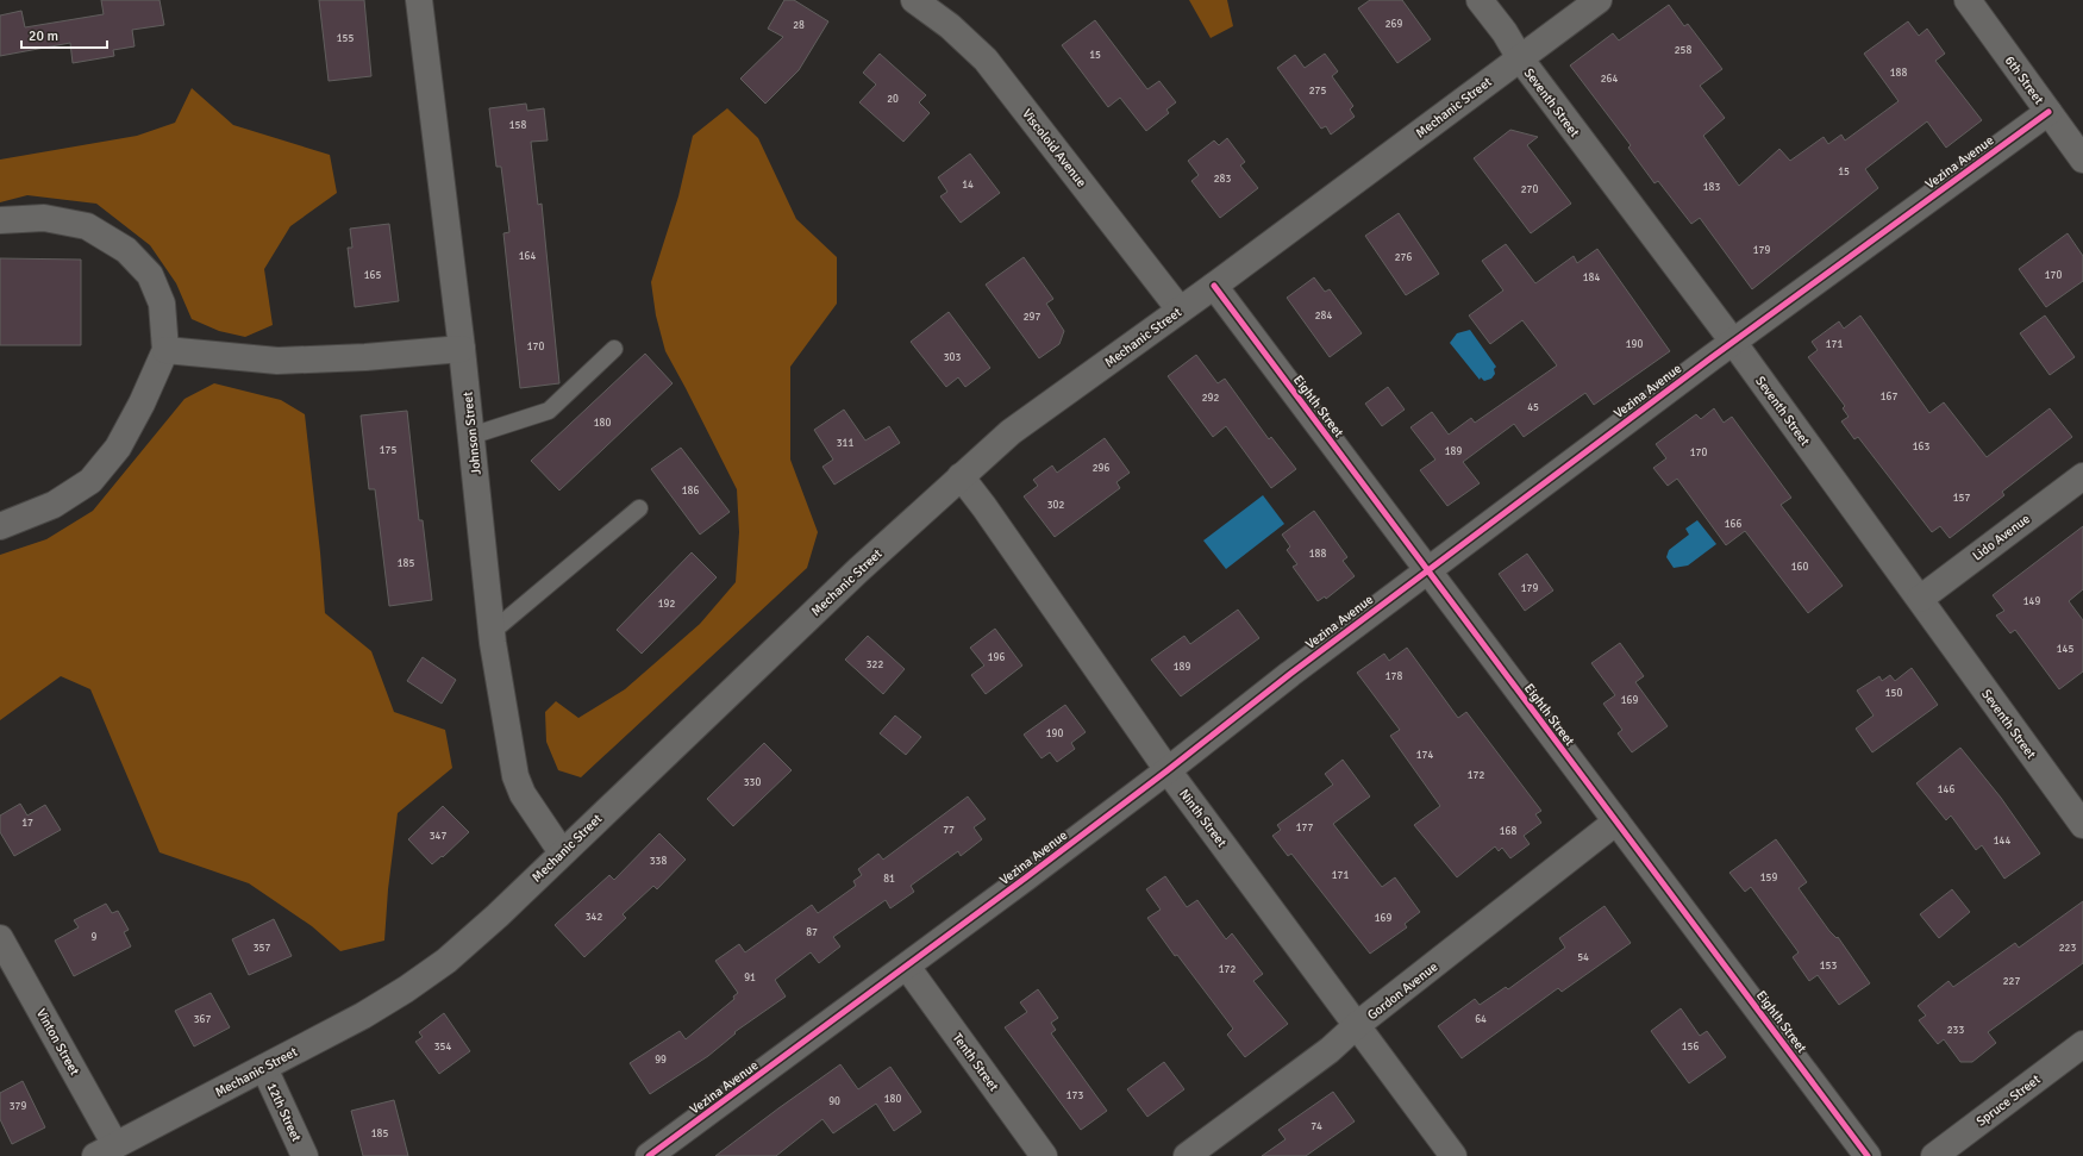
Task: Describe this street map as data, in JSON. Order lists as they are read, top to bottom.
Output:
{
  "streets": {
    "street": [
      "6th Street",
      "Seventh Street",
      "Mechanic Street",
      "Viscoloid Avenue",
      "Vezina Avenue",
      "Eighth Street",
      "Johnson Street",
      "Lido Avenue",
      "Ninth Street",
      "Gordon Avenue",
      "Vinton Street",
      "Tenth Street",
      "Spruce Street",
      "12th Street"
    ]
  },
  "crossings": [
    ["6th Street", "Vezina Avenue"],
    ["Seventh Street", "Mechanic Street"],
    ["Seventh Street", "Vezina Avenue"],
    ["Seventh Street", "Lido Avenue"],
    ["Mechanic Street", "Viscoloid Avenue"],
    ["Mechanic Street", "Eighth Street"],
    ["Mechanic Street", "Johnson Street"],
    ["Mechanic Street", "Ninth Street"],
    ["Mechanic Street", "Vinton Street"],
    ["Mechanic Street", "12th Street"],
    ["Vezina Avenue", "Eighth Street"],
    ["Vezina Avenue", "Ninth Street"],
    ["Vezina Avenue", "Tenth Street"],
    ["Eighth Street", "Gordon Avenue"],
    ["Ninth Street", "Gordon Avenue"]
  ],
  "house_numbers": [
    "269",
    "28",
    "155",
    "258",
    "15",
    "188",
    "264",
    "275",
    "20",
    "158",
    "15",
    "283",
    "14",
    "183",
    "270",
    "179",
    "164",
    "276",
    "165",
    "170",
    "184",
    "284",
    "297",
    "190",
    "171",
    "170",
    "303",
    "167",
    "292",
    "45",
    "180",
    "311",
    "163",
    "175",
    "189",
    "170",
    "296",
    "186",
    "157",
    "302",
    "166",
    "188",
    "185",
    "160",
    "179",
    "149",
    "192",
    "145",
    "196",
    "322",
    "189",
    "178",
    "150",
    "169",
    "190",
    "174",
    "172",
    "330",
    "146",
    "17",
    "177",
    "77",
    "168",
    "347",
    "144",
    "338",
    "171",
    "159",
    "81",
    "342",
    "169",
    "87",
    "9",
    "357",
    "223",
    "54",
    "153",
    "172",
    "91",
    "227",
    "367",
    "64",
    "233",
    "354",
    "156",
    "99",
    "173",
    "180",
    "90",
    "379",
    "74",
    "185"
  ],
  "scale_bar": "20 m"
}
